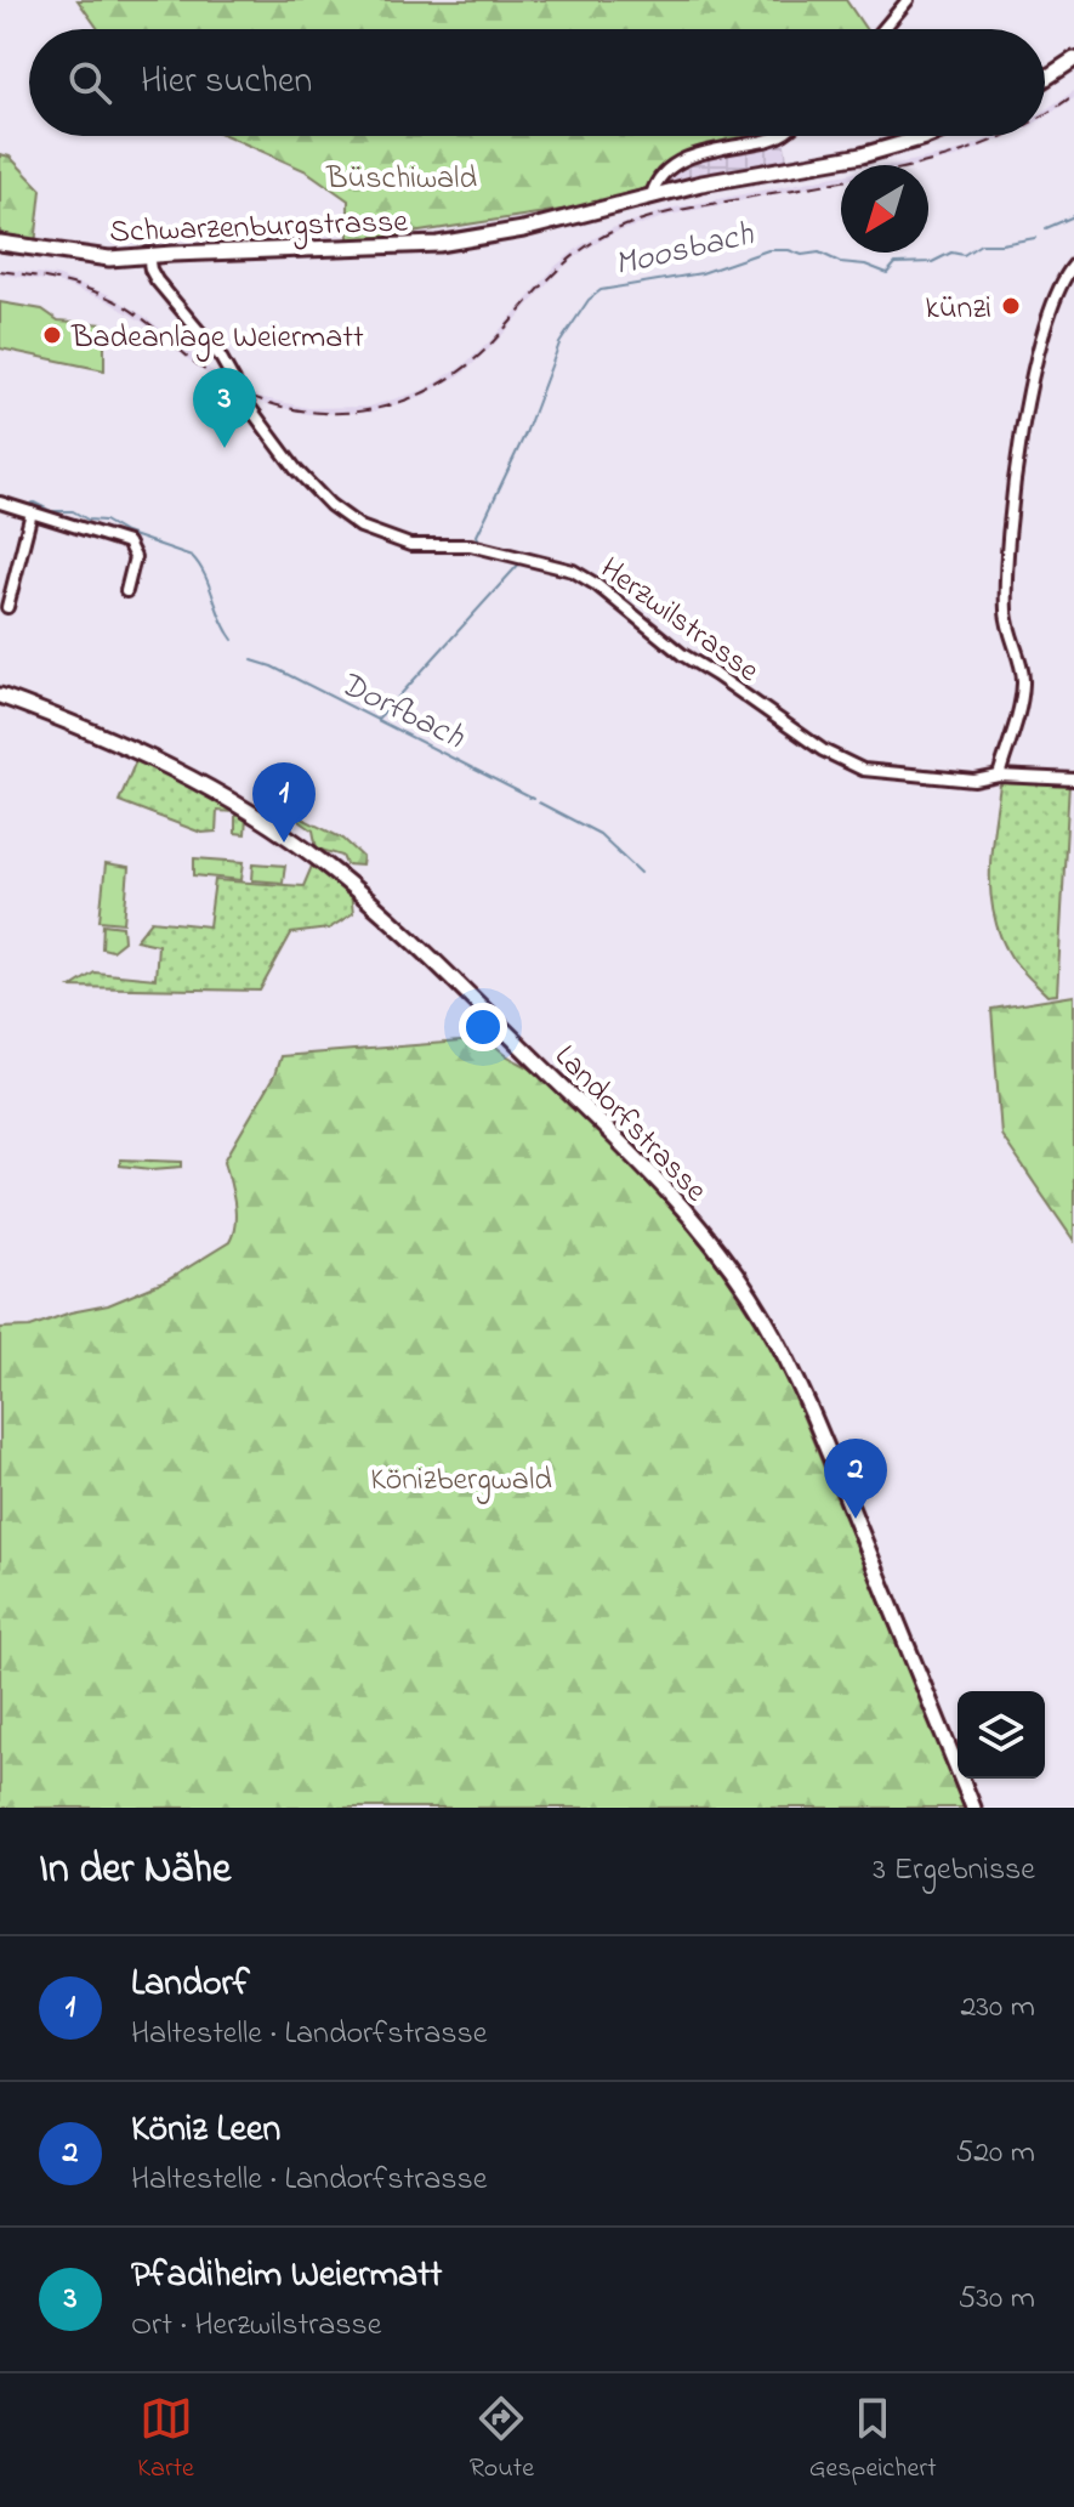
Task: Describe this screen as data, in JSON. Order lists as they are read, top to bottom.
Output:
{
  "streets": {
    "street": ["Schwarzenburgstrasse", "Herzwilstrasse", "Landorfstrasse"]
  },
  "crossings": [
    ["Schwarzenburgstrasse", "Herzwilstrasse"]
  ],
  "water": ["Moosbach", "Dorfbach"],
  "parks": ["Büschiwald", "Könizbergwald"],
  "places": ["künzi", "Badeanlage Weiermatt"],
  "north": "bottom left",
  "page": {
    "search": "Hier suchen",
    "pins": ["3", "1", "2"],
    "heading": ["In der Nähe", "3 Ergebnisse"],
    "list": [
      {
        "mark": "1",
        "name": "Landorf",
        "note": "Haltestelle · Landorfstrasse",
        "value": "230 m"
      },
      {
        "mark": "2",
        "name": "Köniz Leen",
        "note": "Haltestelle · Landorfstrasse",
        "value": "520 m"
      },
      {
        "mark": "3",
        "name": "Pfadiheim Weiermatt",
        "note": "Ort · Herzwilstrasse",
        "value": "530 m"
      }
    ],
    "nav": ["Karte", "Route", "Gespeichert"]
  }
}
